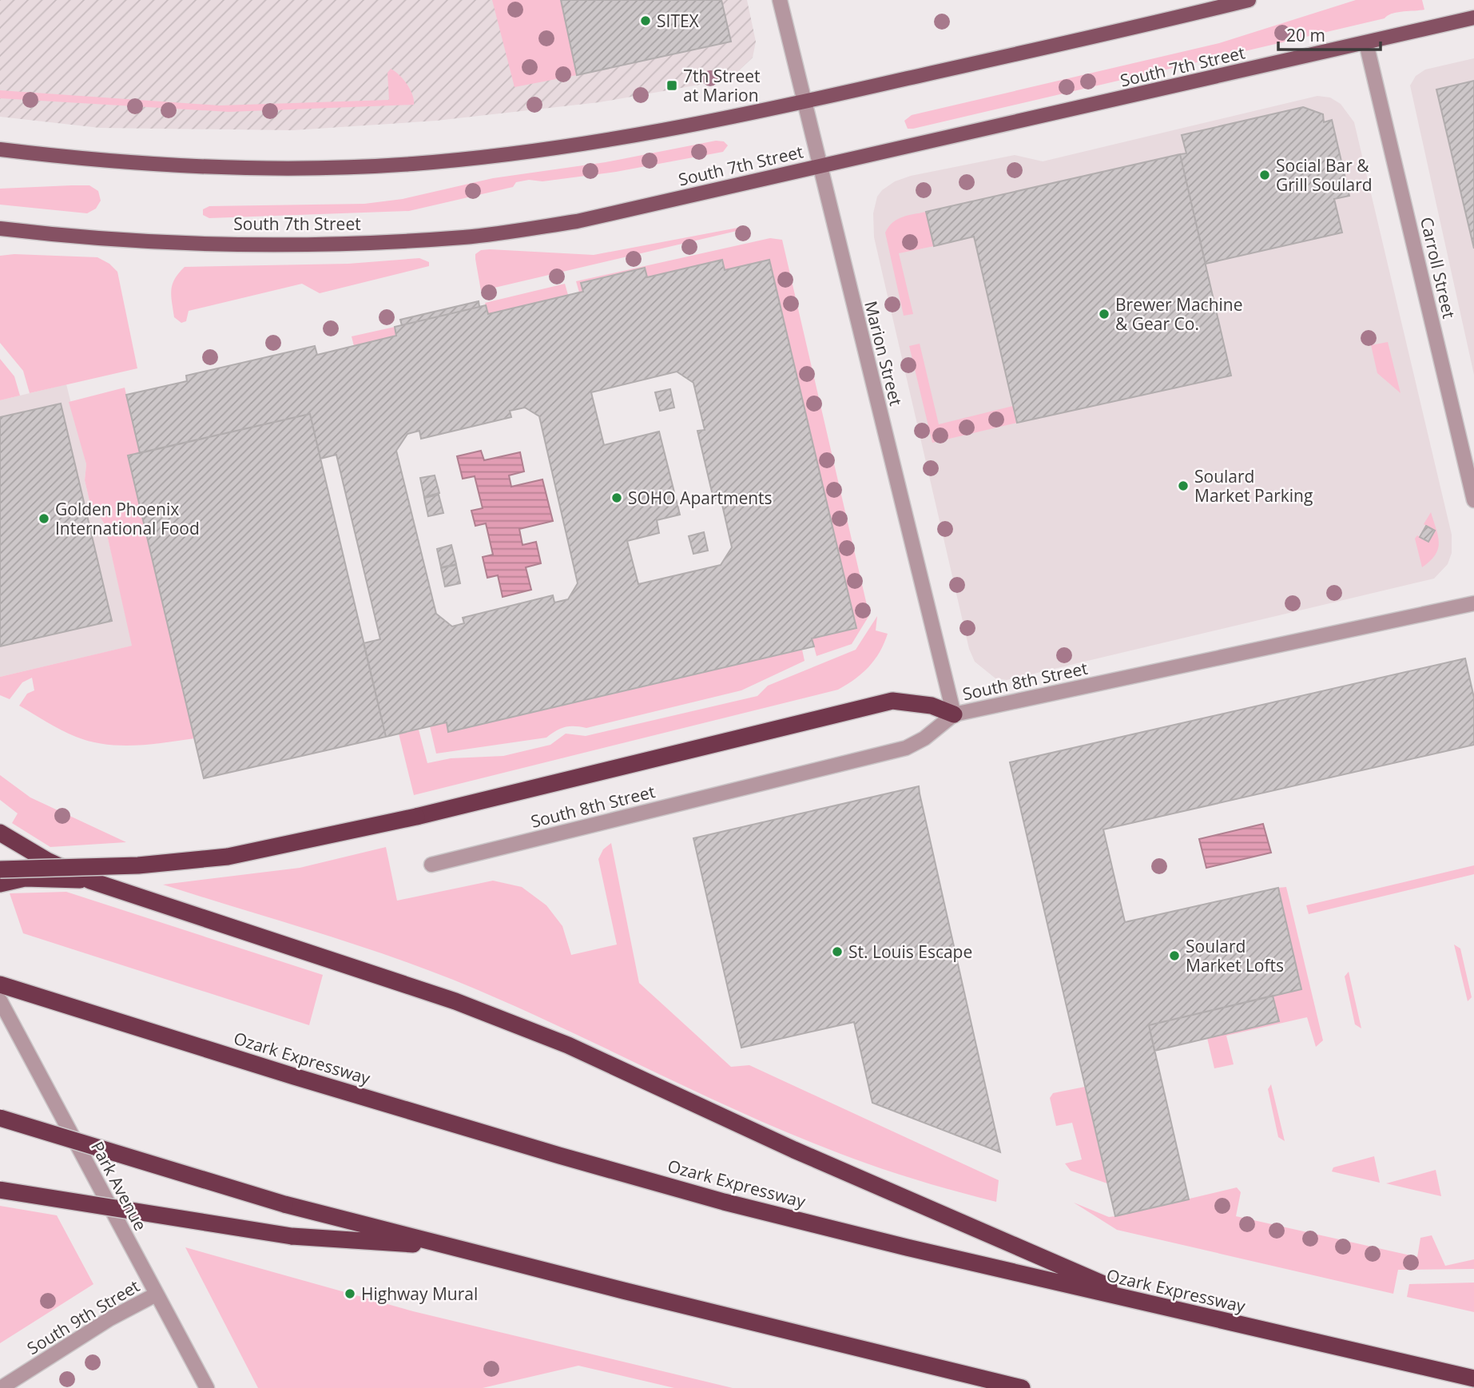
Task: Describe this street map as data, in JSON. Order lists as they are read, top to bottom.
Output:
{
  "streets": {
    "highway": ["Ozark Expressway"],
    "main road": ["South 7th Street"],
    "street": [
      "Carroll Street",
      "Marion Street",
      "South 8th Street",
      "Park Avenue",
      "South 9th Street"
    ]
  },
  "crossings": [
    ["South 7th Street", "Carroll Street"],
    ["South 7th Street", "Marion Street"],
    ["Marion Street", "South 8th Street"],
    ["Park Avenue", "South 9th Street"]
  ],
  "places": {
    "other": [
      "SITEX",
      "Social Bar & Grill Soulard",
      "Brewer Machine & Gear Co.",
      "Soulard Market Parking",
      "SOHO Apartments",
      "Golden Phoenix International Food",
      "St. Louis Escape",
      "Soulard Market Lofts",
      "Highway Mural"
    ],
    "transit": ["7th Street at Marion"]
  },
  "scale_bar": "20 m"
}
